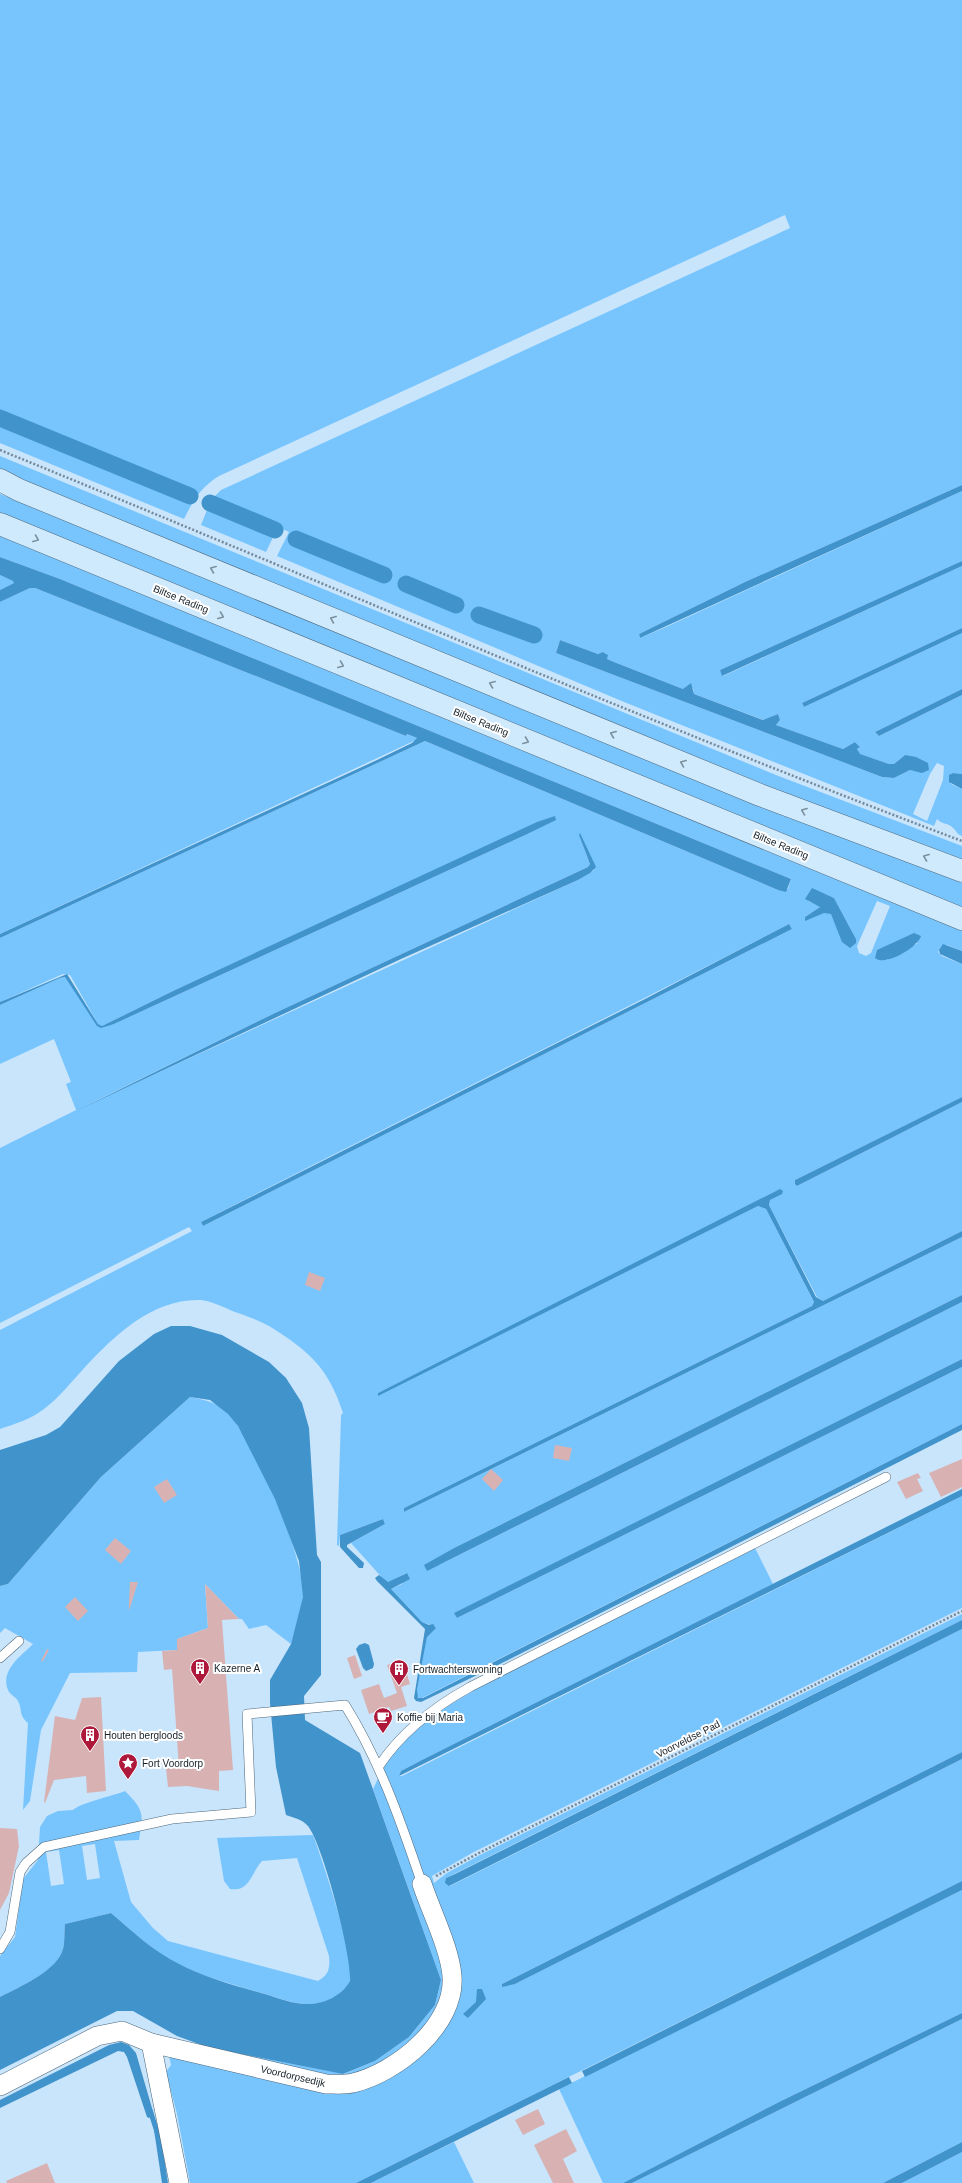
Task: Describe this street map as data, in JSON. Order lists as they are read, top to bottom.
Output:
{
  "streets": {
    "main road": ["Biltse Rading"],
    "street": ["Voordorpsedijk"],
    "path": ["Voorveldse Pad"]
  },
  "crossings": [
    ["Voorveldse Pad", "Voordorpsedijk"]
  ],
  "places": {
    "building": ["Kazerne A", "Fortwachterswoning", "Houten bergloods"],
    "cafe": ["Koffie bij Maria"],
    "place": ["Fort Voordorp"]
  }
}
